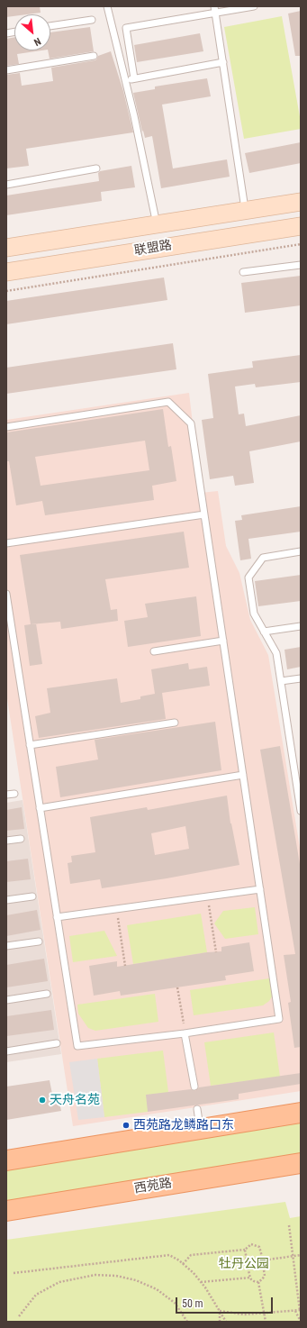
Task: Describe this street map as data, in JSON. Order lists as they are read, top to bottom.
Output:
{
  "streets": {
    "main road": ["联盟路", "西苑路"]
  },
  "parks": ["牡丹公园"],
  "places": ["天舟名苑", "西苑路龙鳞路口东"],
  "scale_bar": "50 m",
  "north": "bottom right"
}
